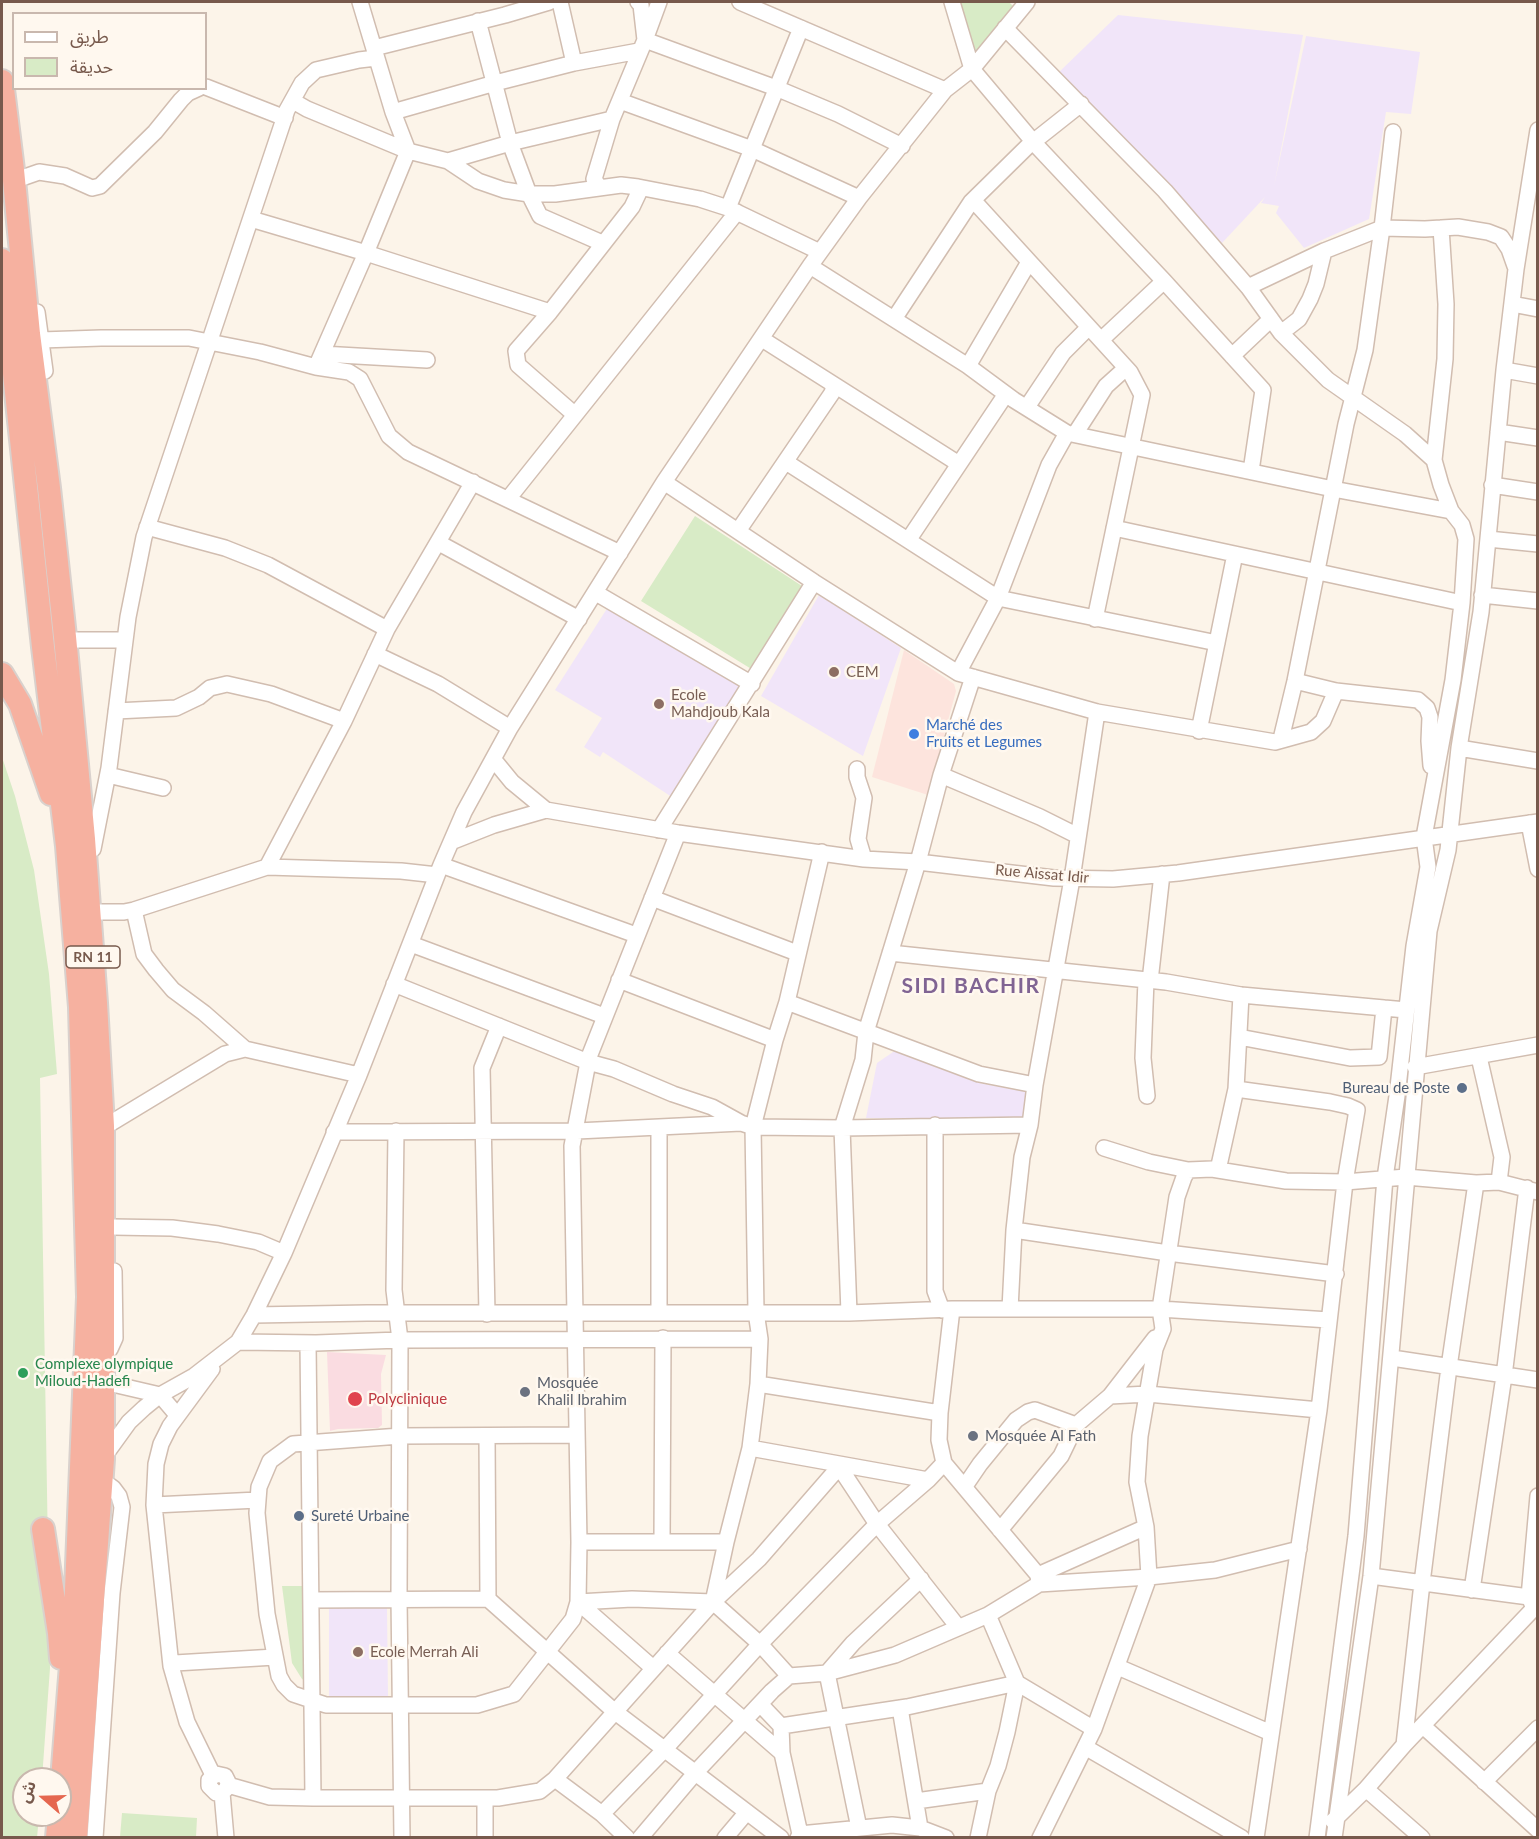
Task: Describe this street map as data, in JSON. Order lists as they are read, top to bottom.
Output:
{
  "streets": {
    "highway": ["RN 11"],
    "street": ["Rue Aissat Idir"]
  },
  "districts": ["SIDI BACHIR"],
  "places": [
    "CEM",
    "Ecole Mahdjoub Kala",
    "Marché des Fruits et Legumes",
    "Bureau de Poste",
    "Complexe olympique Miloud-Hadefi",
    "Mosquée Khalil Ibrahim",
    "Polyclinique",
    "Mosquée Al Fath",
    "Sureté Urbaine",
    "Ecole Merrah Ali"
  ],
  "legend": ["طريق", "حديقة"],
  "north": "left"
}
